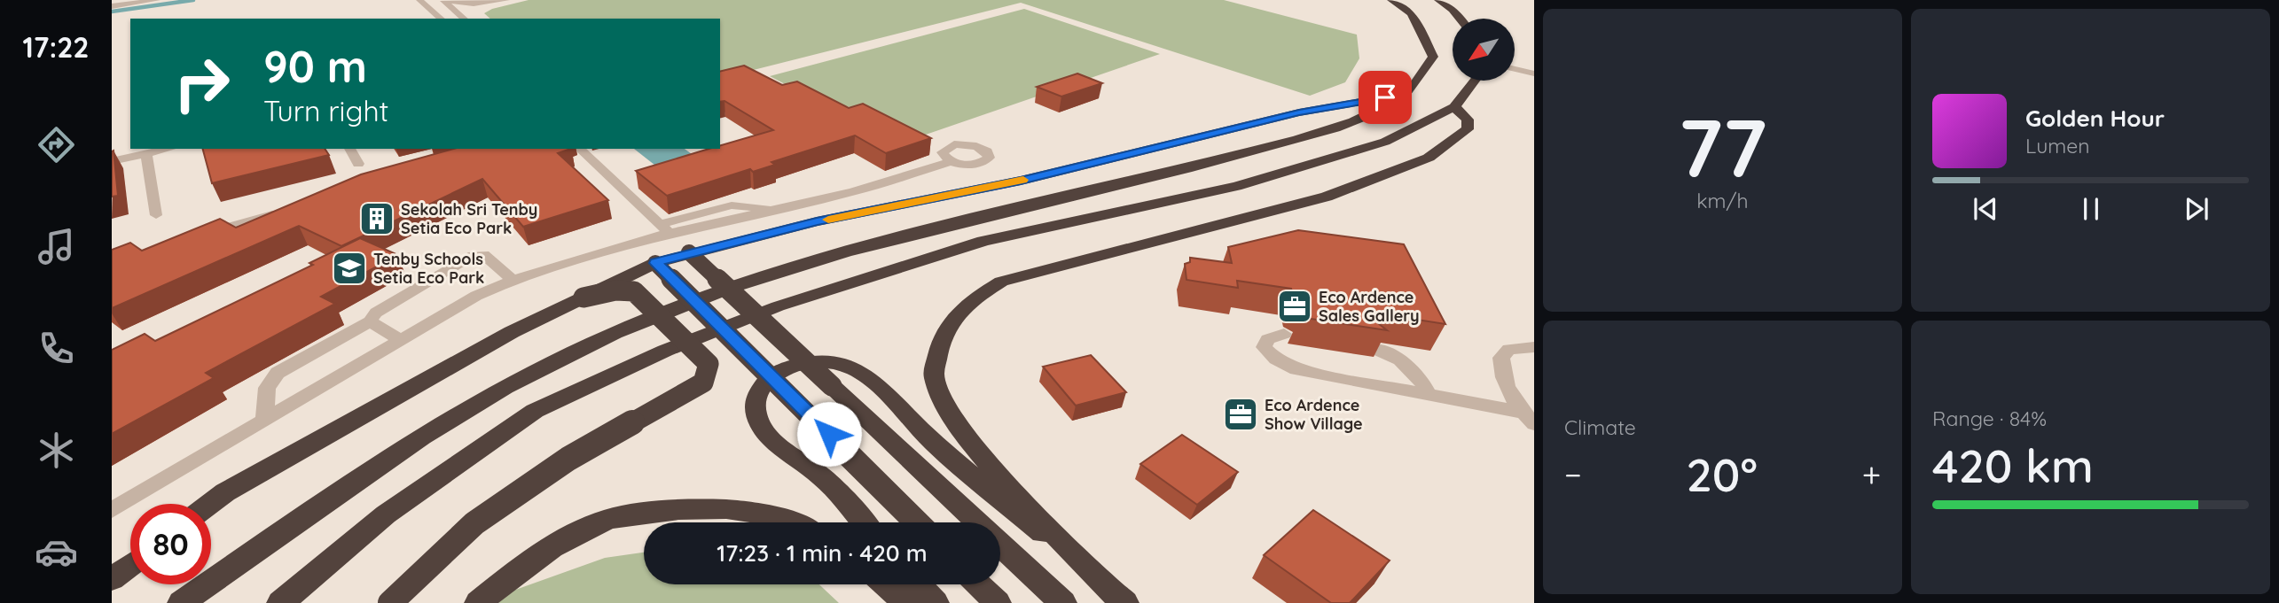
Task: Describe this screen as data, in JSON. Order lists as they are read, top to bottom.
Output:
{
  "places": {
    "building": ["Sekolah Sri Tenby Setia Eco Park"],
    "school or university": ["Tenby Schools Setia Eco Park"],
    "office": ["Eco Ardence Sales Gallery", "Eco Ardence Show Village"]
  },
  "north": "bottom left",
  "page": {
    "tabs": "17:22",
    "tile": [
      ["77", "km/h"],
      "Climate",
      ["Range · 84%", "420 km"]
    ],
    "turn": ["90 m", "Turn right"],
    "song": ["Golden Hour", "Lumen"],
    "heat": ["−", "20°", "+"],
    "limit": "80",
    "trip": "17:23 · 1 min · 420 m"
  }
}
